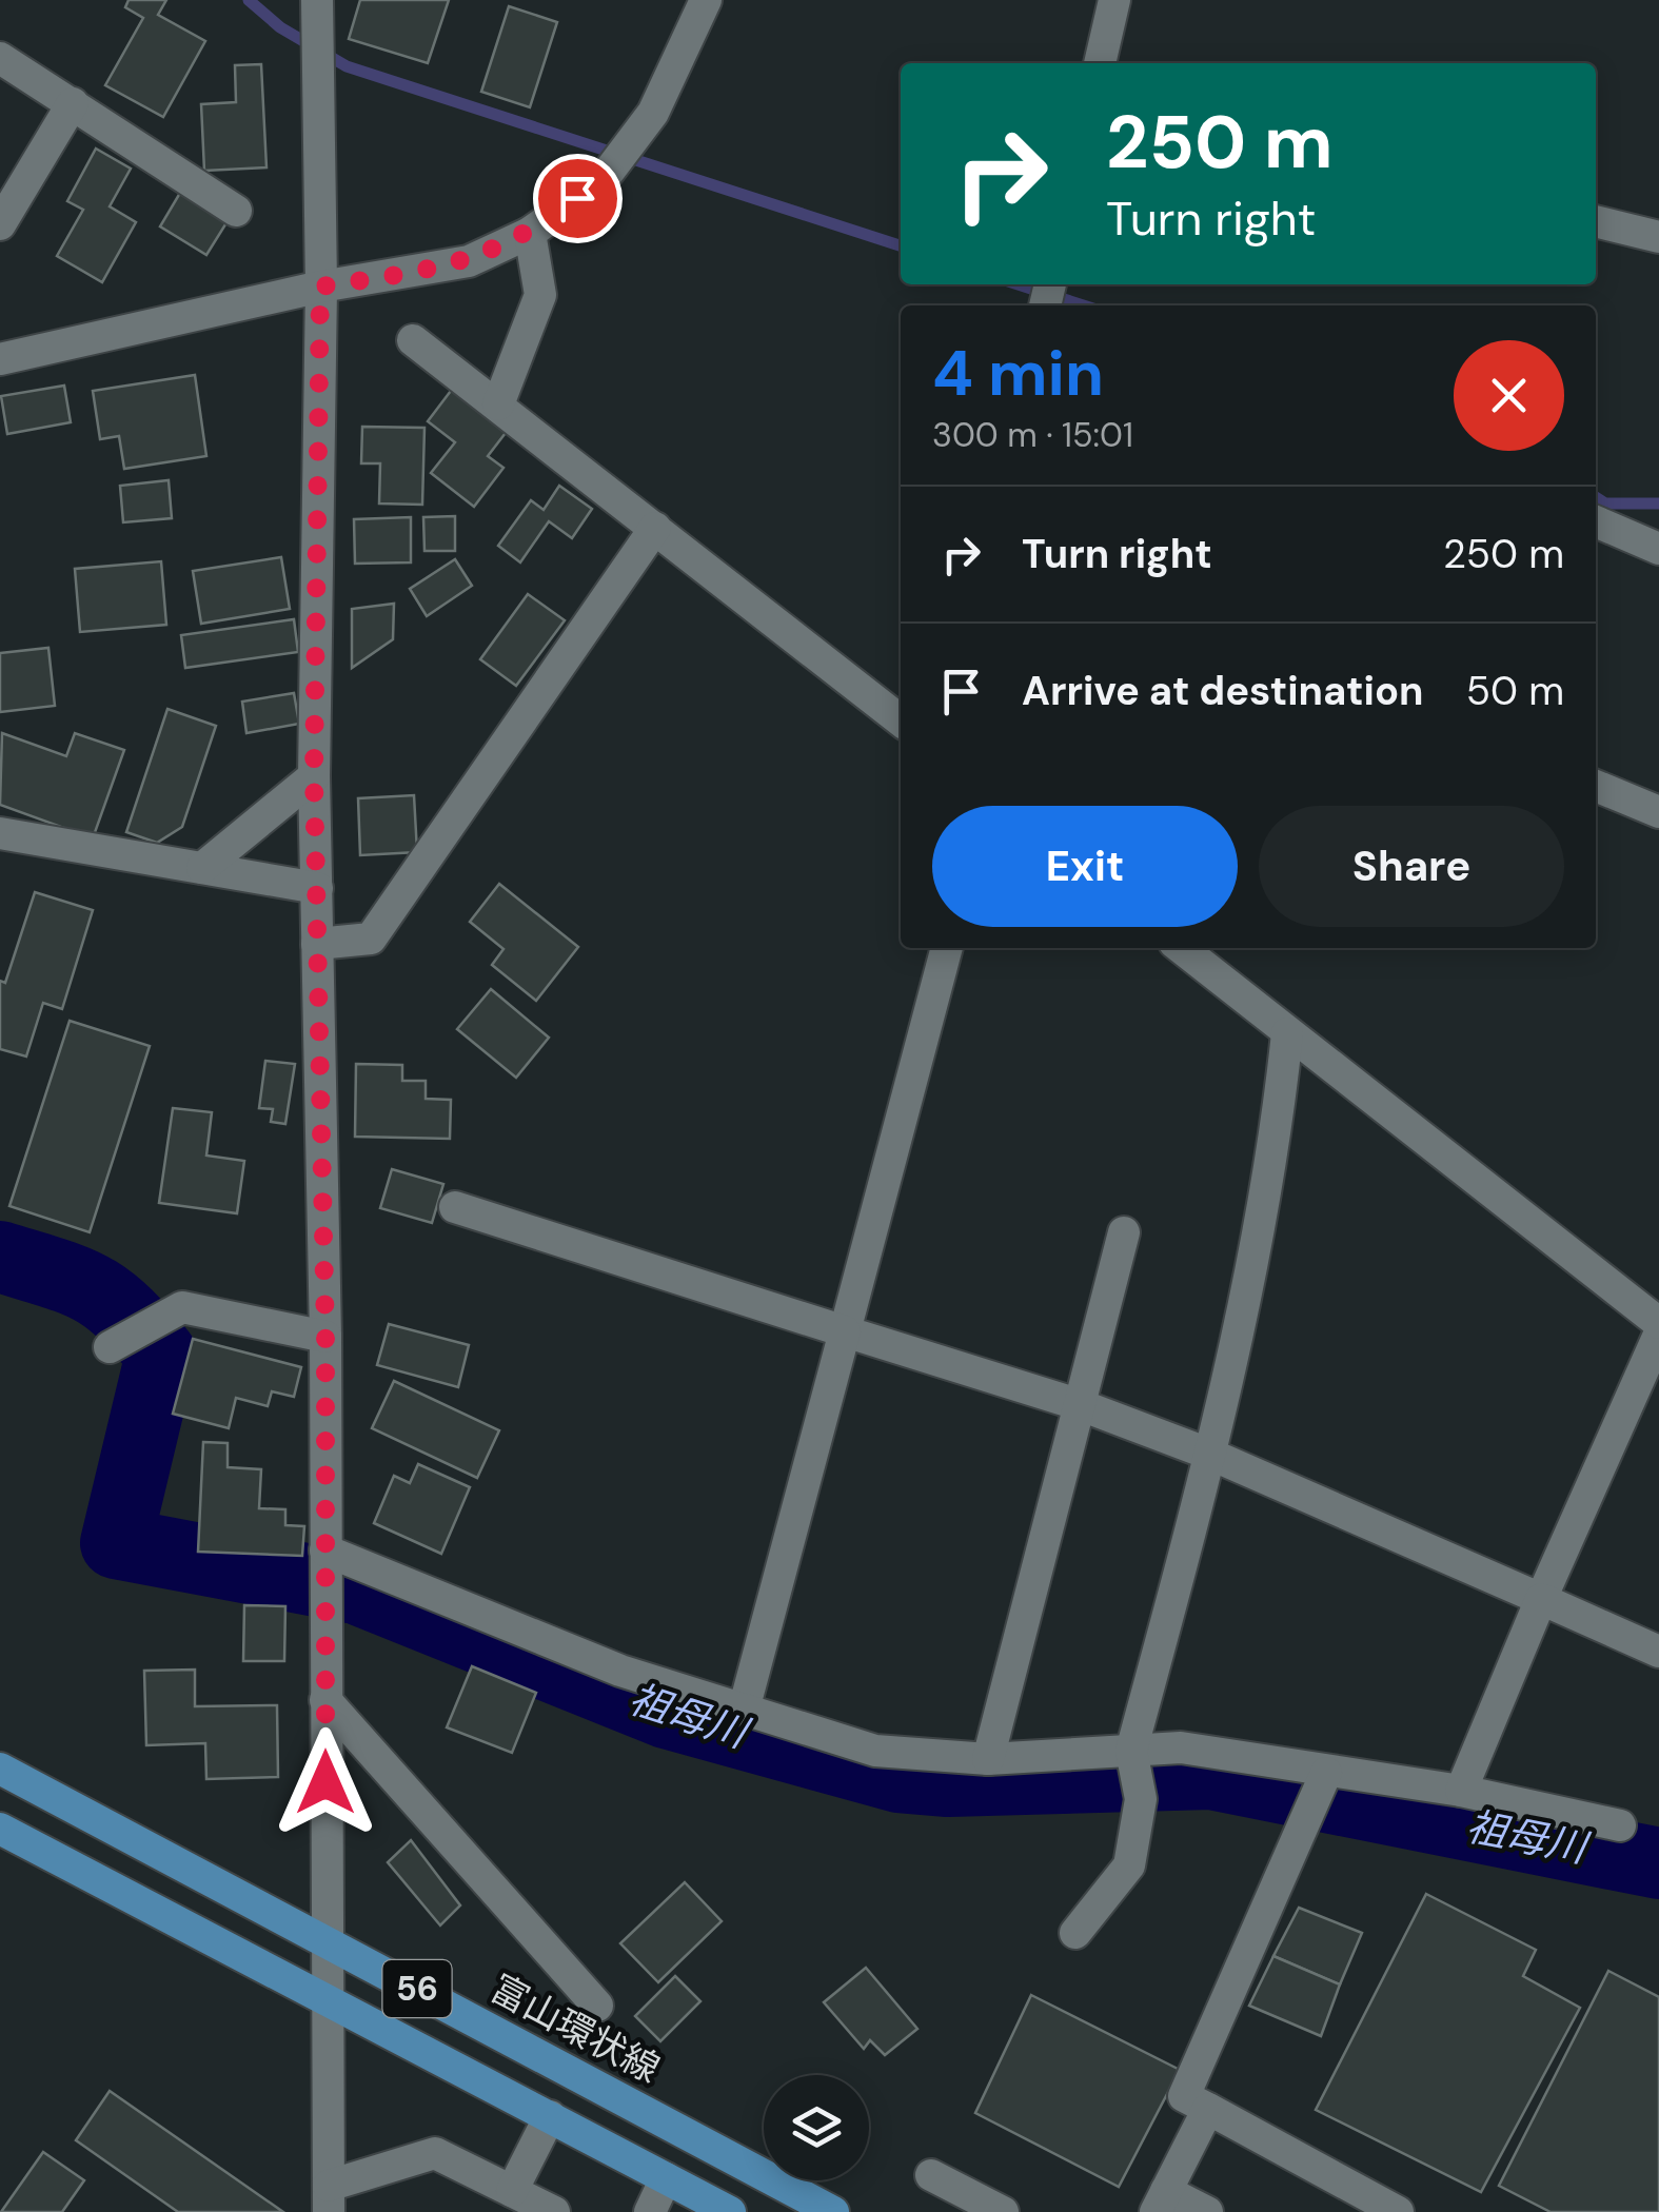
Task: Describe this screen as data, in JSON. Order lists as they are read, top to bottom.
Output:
{
  "streets": {
    "main road": ["56", "富山環状線"]
  },
  "water": ["祖母川"],
  "page": {
    "turn": ["250 m", "Turn right"],
    "heading": ["4 min", "300 m · 15:01"],
    "list": [
      {
        "name": "Turn right",
        "value": "250 m"
      },
      {
        "name": "Arrive at destination",
        "value": "50 m"
      }
    ],
    "buttons": ["Exit", "Share"]
  }
}
